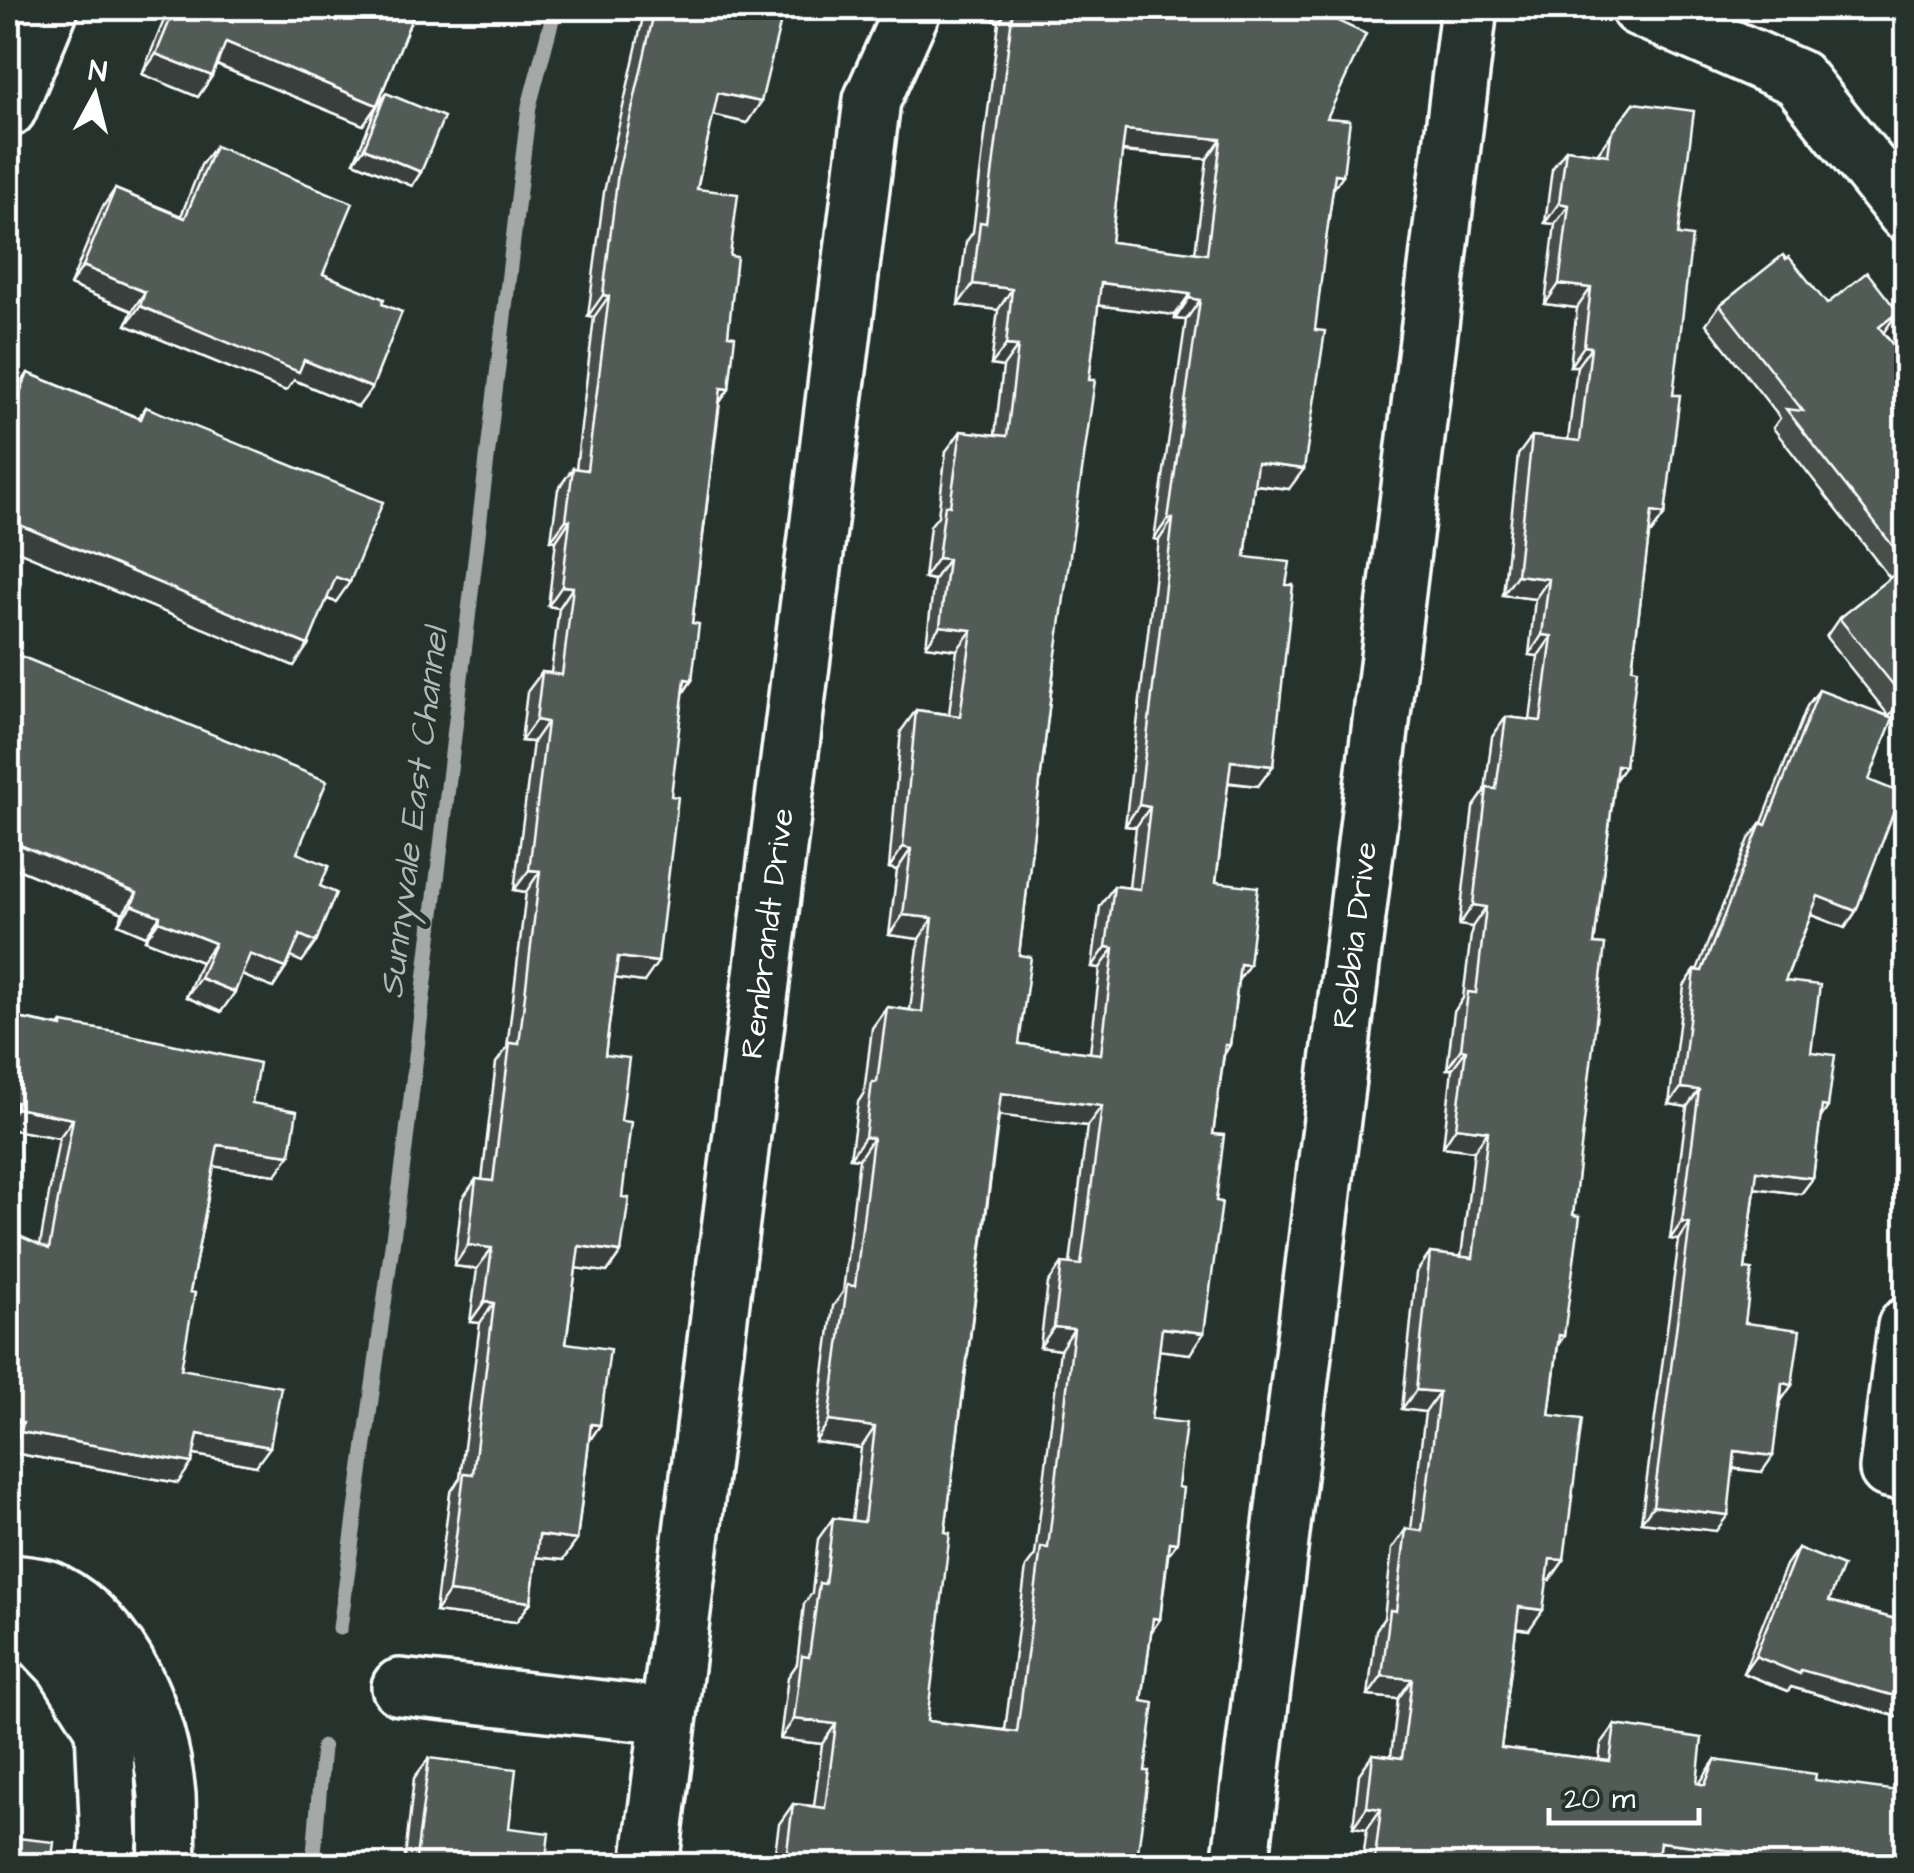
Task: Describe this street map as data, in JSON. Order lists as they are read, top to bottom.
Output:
{
  "streets": {
    "street": ["Rembrandt Drive", "Robbia Drive"]
  },
  "water": ["Sunnyvale East Channel"],
  "scale_bar": "20 m",
  "north": "top"
}
